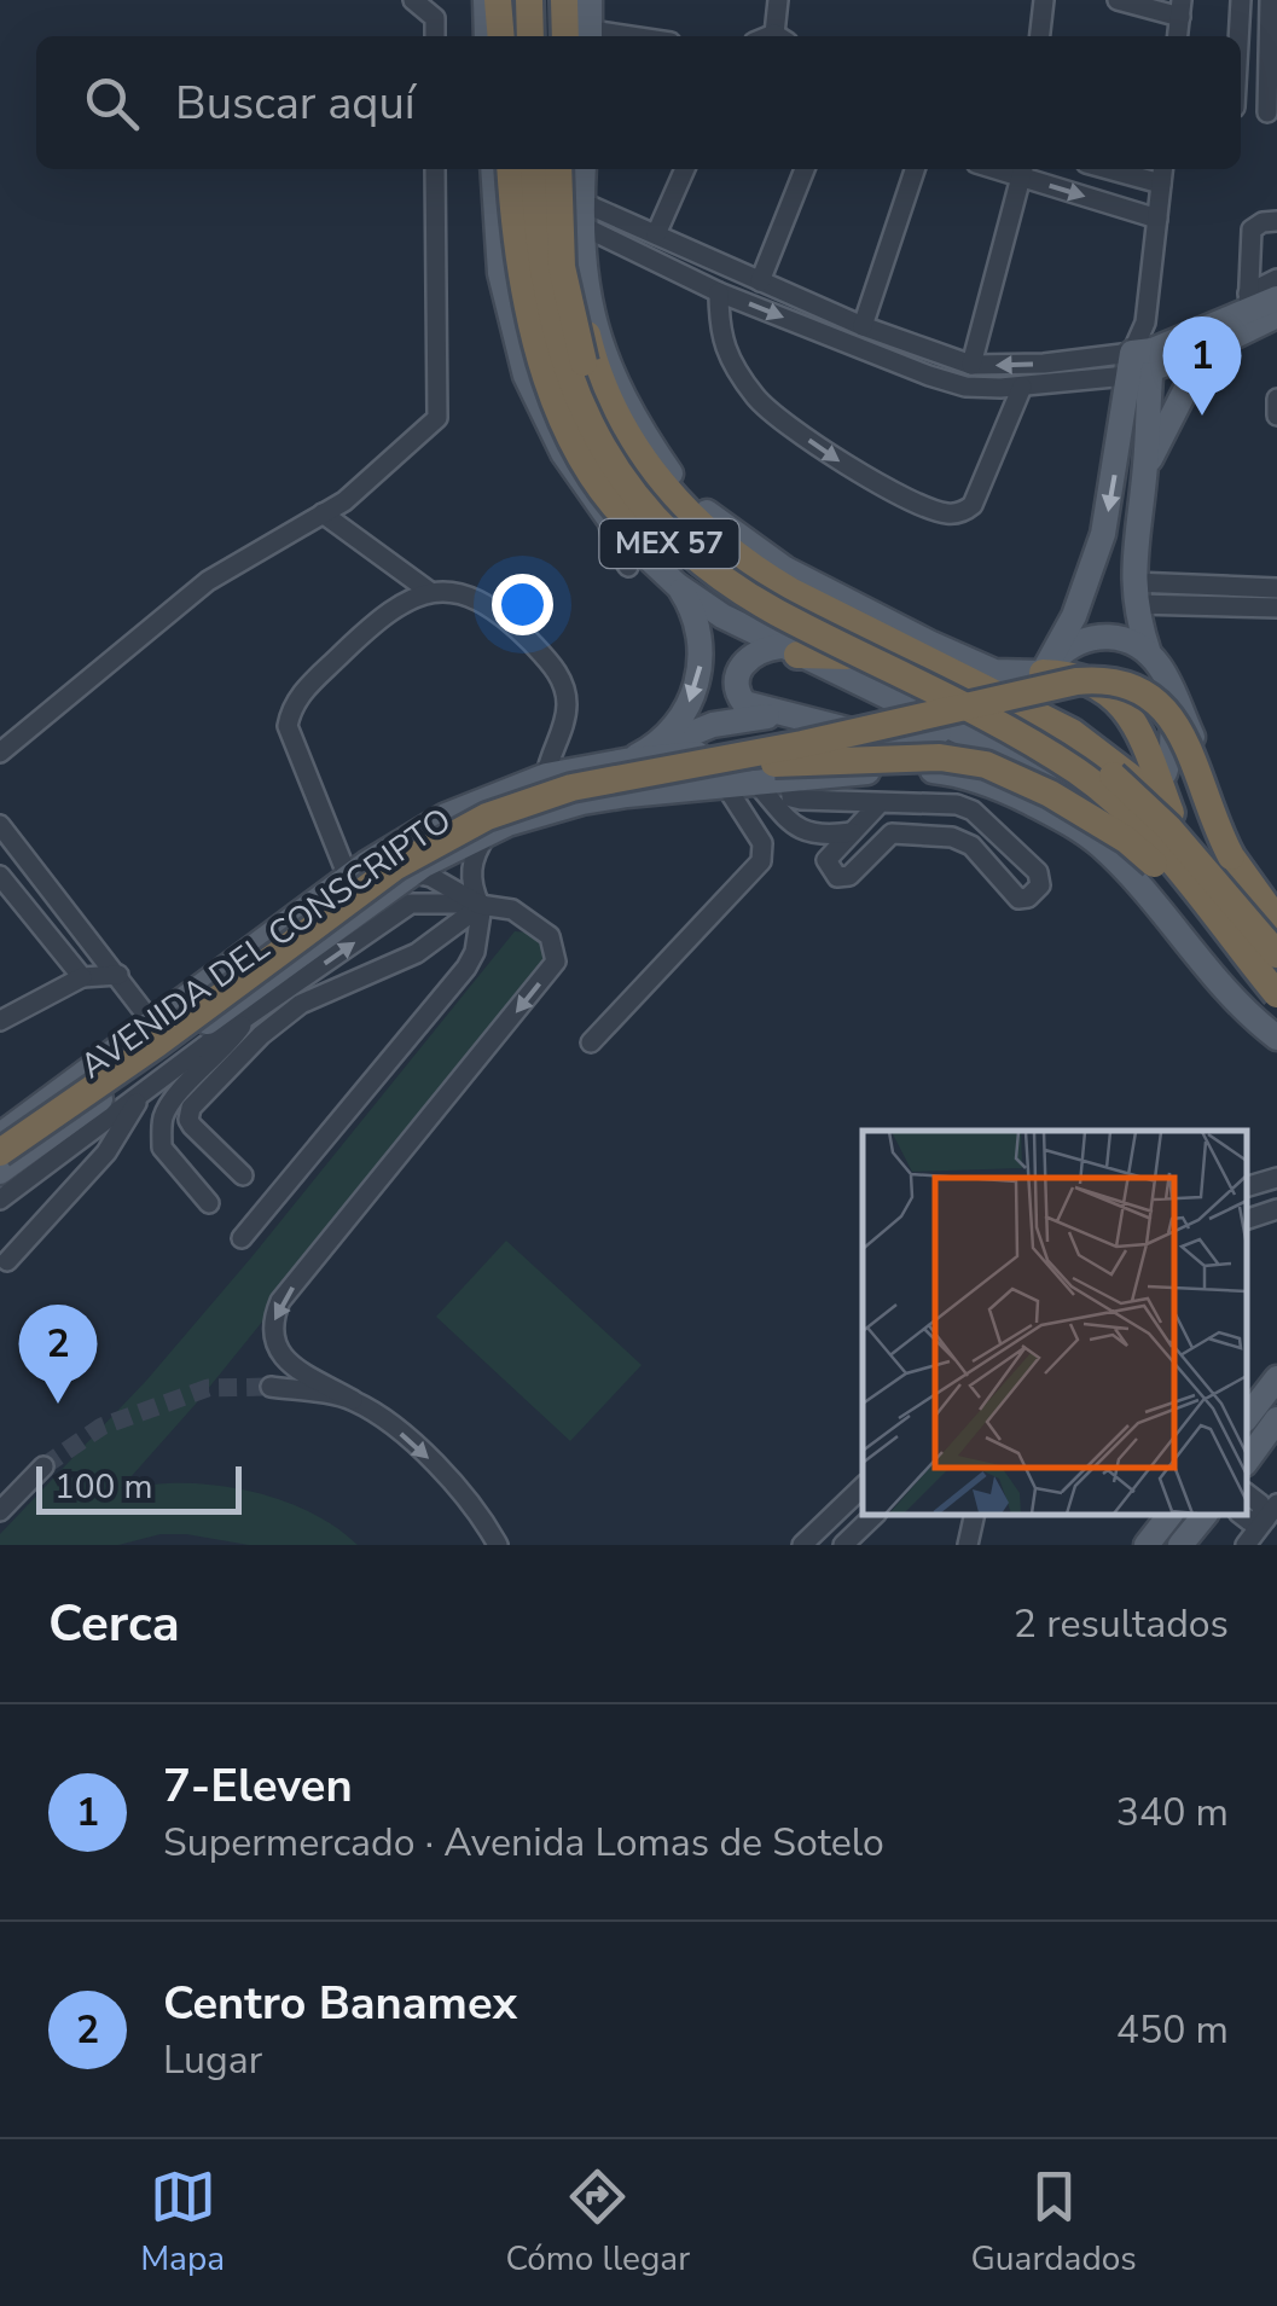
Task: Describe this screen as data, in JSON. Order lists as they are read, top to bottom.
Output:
{
  "streets": {
    "highway": ["MEX 57"],
    "main road": ["AVENIDA DEL CONSCRIPTO"]
  },
  "scale_bar": "100 m",
  "page": {
    "search": "Buscar aquí",
    "pins": ["1", "2"],
    "scale": "100 m",
    "heading": ["Cerca", "2 resultados"],
    "list": [
      {
        "mark": "1",
        "name": "7-Eleven",
        "note": "Supermercado · Avenida Lomas de Sotelo",
        "value": "340 m"
      },
      {
        "mark": "2",
        "name": "Centro Banamex",
        "note": "Lugar",
        "value": "450 m"
      }
    ],
    "nav": ["Mapa", "Cómo llegar", "Guardados"]
  }
}
